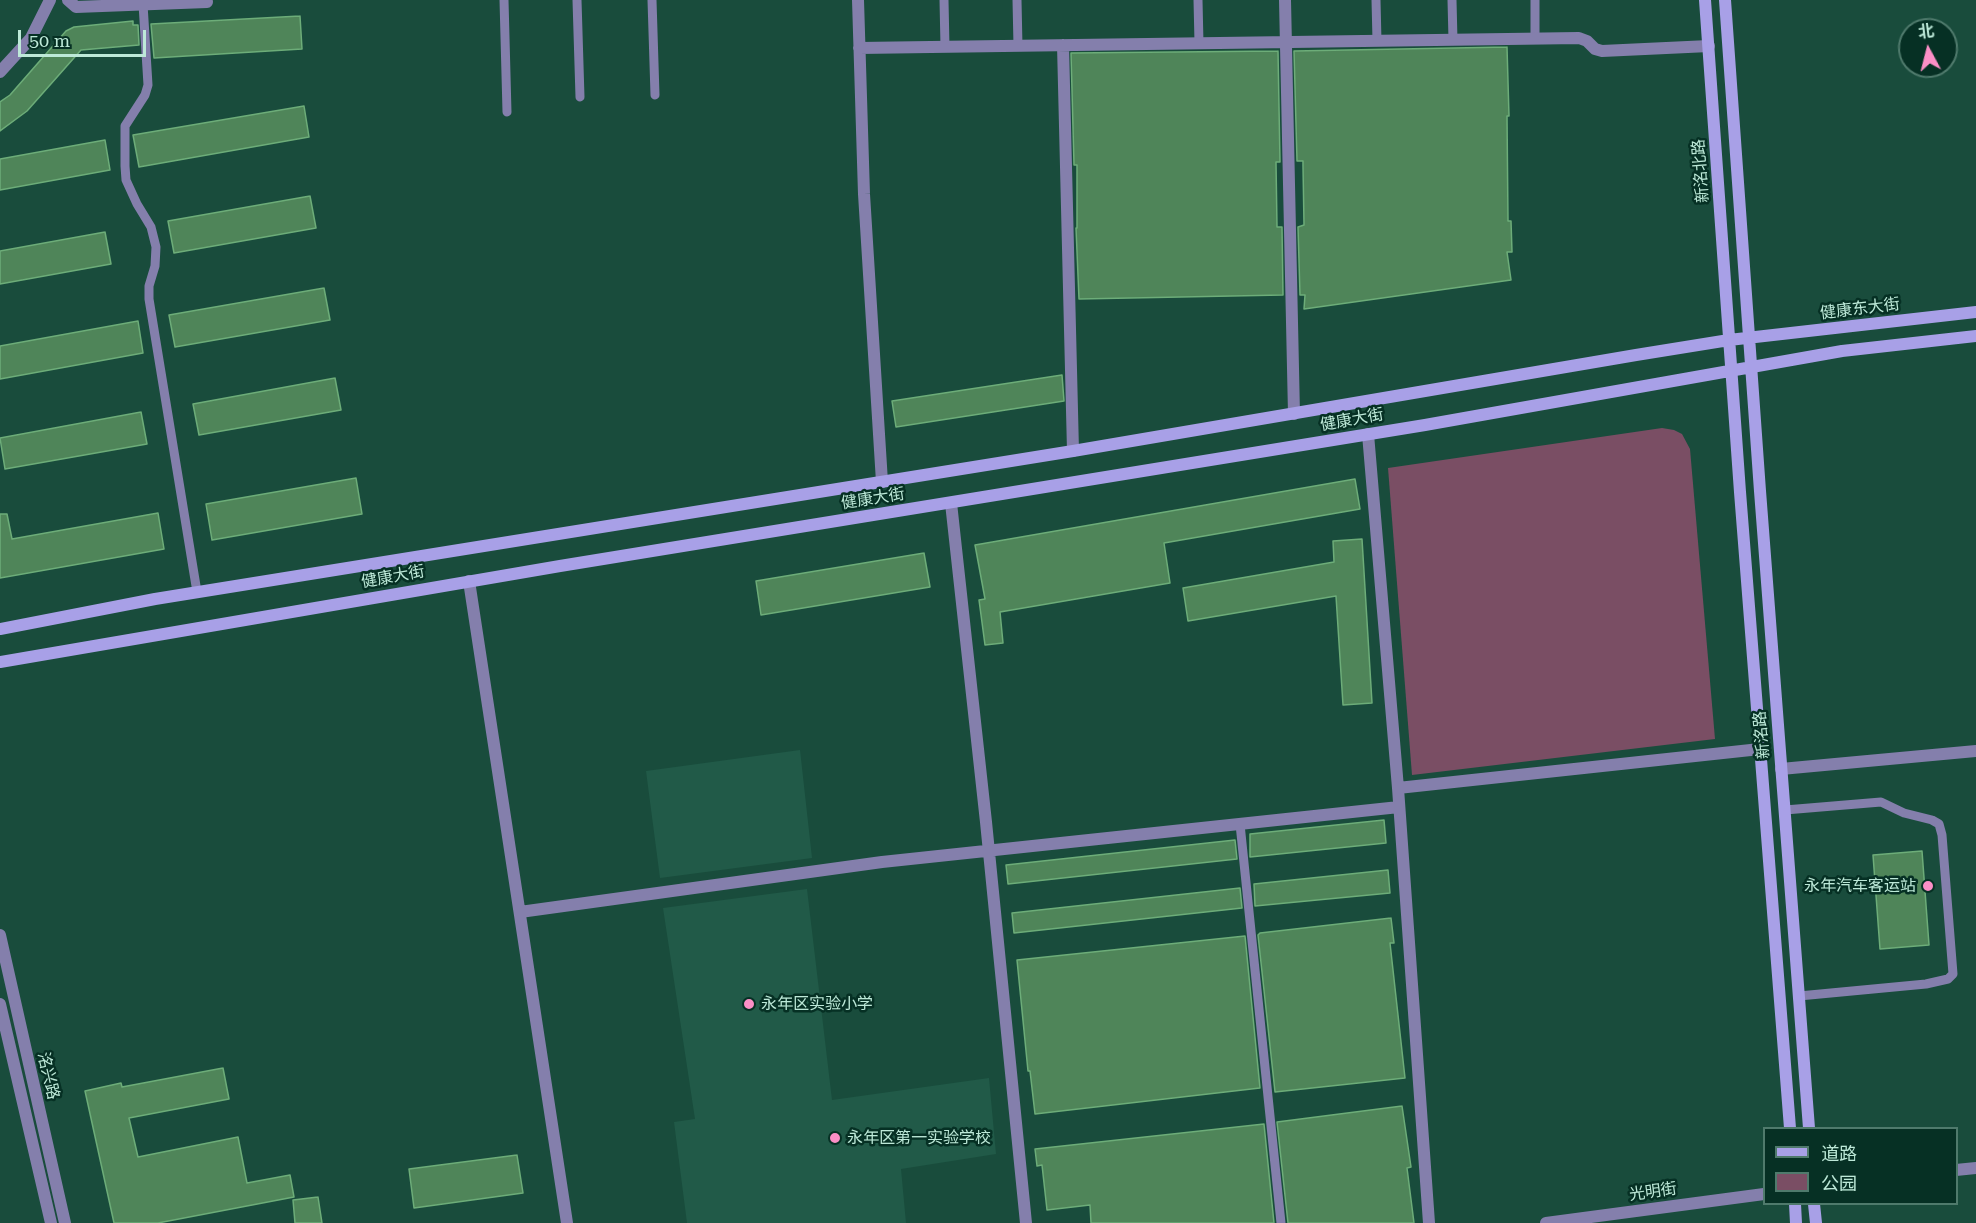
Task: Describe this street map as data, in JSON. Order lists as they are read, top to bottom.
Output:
{
  "streets": {
    "main road": [
      "新洺北路",
      "健康东大街",
      "健康大街",
      "新洺路"
    ],
    "street": ["洺兴路", "光明街"]
  },
  "crossings": [
    ["新洺北路", "健康大街"],
    ["新洺北路", "新洺路"],
    ["健康东大街", "健康大街"],
    ["健康东大街", "新洺路"],
    ["健康大街", "新洺路"]
  ],
  "places": ["永年汽车客运站", "永年区实验小学", "永年区第一实验学校"],
  "legend": ["道路", "公园"],
  "scale_bar": "50 m",
  "north": "top"
}
